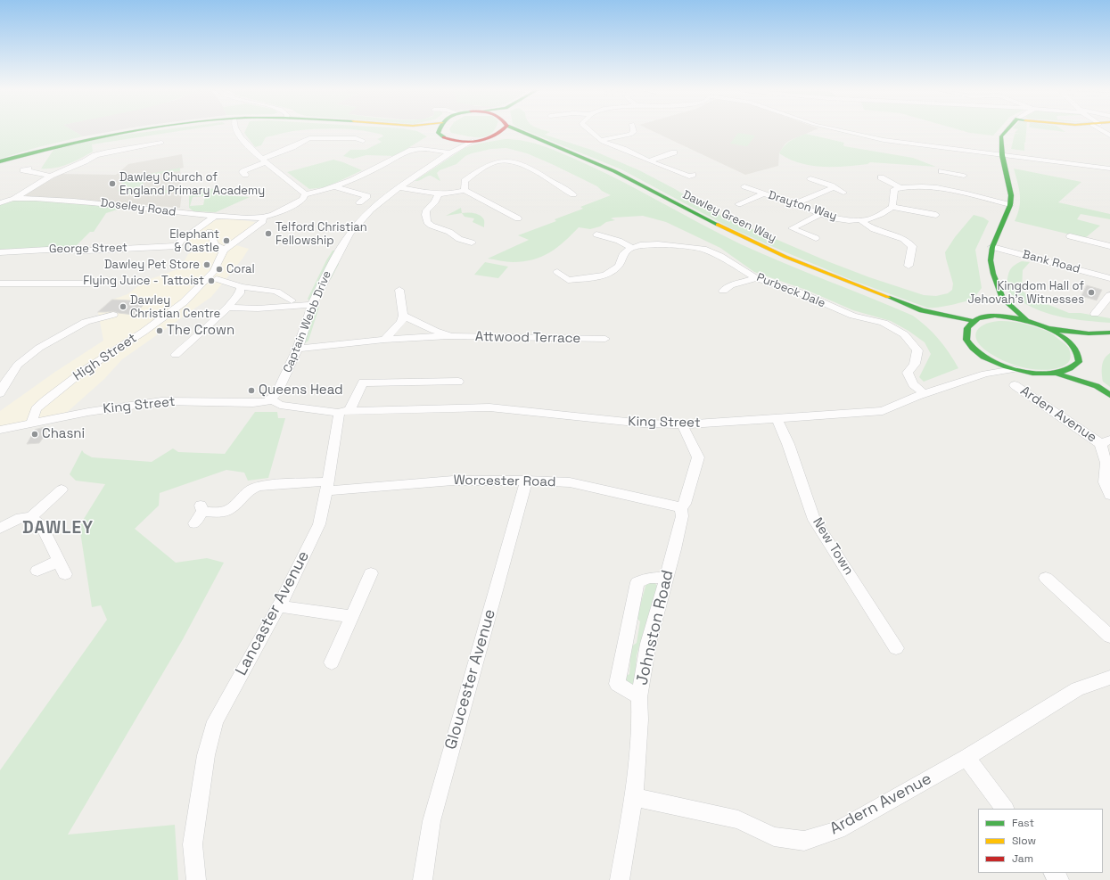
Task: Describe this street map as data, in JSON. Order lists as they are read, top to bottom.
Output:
{
  "streets": {
    "main road": ["Dawley Green Way"],
    "street": [
      "Drayton Way",
      "Doseley Road",
      "George Street",
      "Bank Road",
      "Purbeck Dale",
      "Captain Webb Drive",
      "Attwood Terrace",
      "High Street",
      "King Street",
      "Arden Avenue",
      "Worcester Road",
      "New Town",
      "Lancaster Avenue",
      "Johnston Road",
      "Gloucester Avenue",
      "Ardern Avenue"
    ]
  },
  "crossings": [
    ["Doseley Road", "George Street"],
    ["Dawley Green Way", "Captain Webb Drive"],
    ["Purbeck Dale", "King Street"],
    ["Captain Webb Drive", "Attwood Terrace"],
    ["Captain Webb Drive", "King Street"],
    ["High Street", "King Street"],
    ["King Street", "New Town"],
    ["King Street", "Lancaster Avenue"],
    ["King Street", "Johnston Road"],
    ["Worcester Road", "Lancaster Avenue"],
    ["Worcester Road", "Johnston Road"],
    ["Worcester Road", "Gloucester Avenue"],
    ["Johnston Road", "Ardern Avenue"]
  ],
  "districts": ["DAWLEY"],
  "places": [
    "Dawley Church of England Primary Academy",
    "Telford Christian Fellowship",
    "Elephant & Castle",
    "Dawley Pet Store",
    "Coral",
    "Flying Juice - Tattoist",
    "Kingdom Hall of Jehovah's Witnesses",
    "Dawley Christian Centre",
    "The Crown",
    "Queens Head",
    "Chasni"
  ],
  "legend": ["Fast", "Slow", "Jam"]
}
